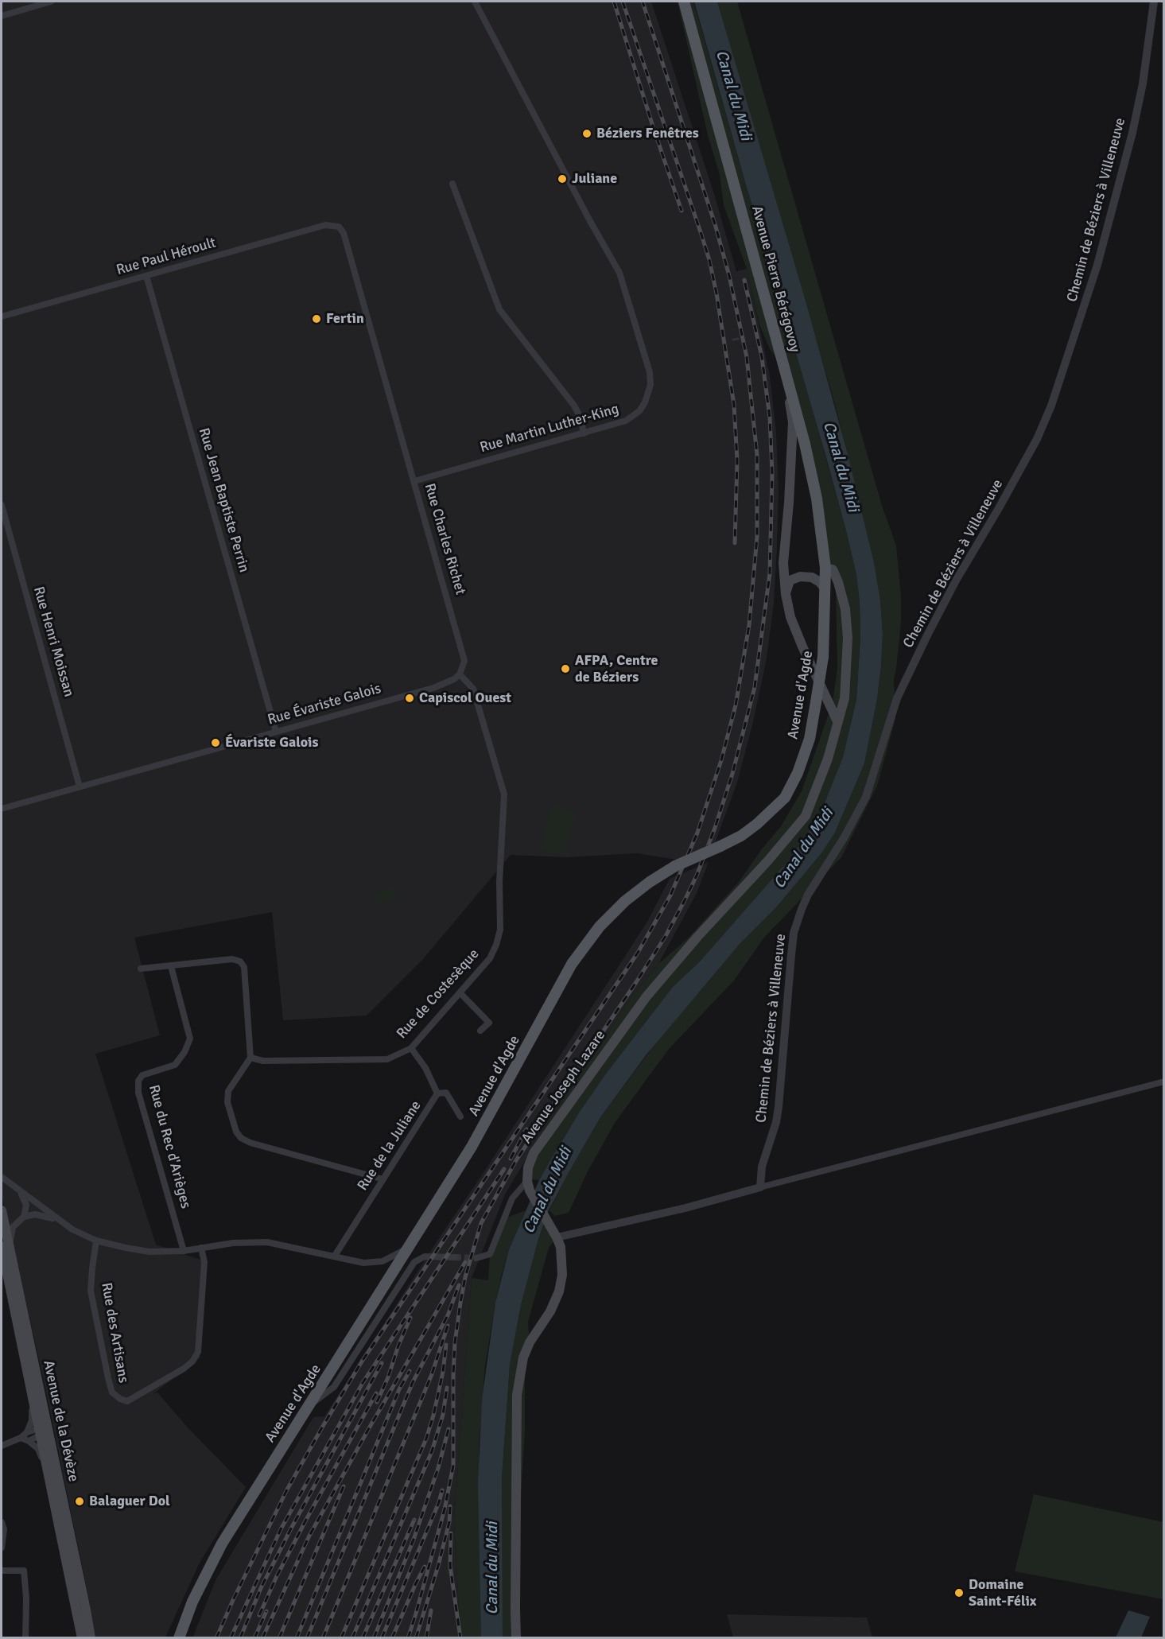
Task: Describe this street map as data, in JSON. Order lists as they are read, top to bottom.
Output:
{
  "streets": {
    "main road": [
      "Avenue Pierre Bérégovoy",
      "Avenue d'Agde",
      "Avenue Joseph Lazare",
      "Avenue de la Dévèze"
    ],
    "street": [
      "Chemin de Béziers à Villeneuve",
      "Rue Paul Héroult",
      "Rue Martin Luther-King",
      "Rue Jean Baptiste Perrin",
      "Rue Charles Richet",
      "Rue Henri Moissan",
      "Rue Évariste Galois",
      "Rue de Costesèque",
      "Rue de la Juliane",
      "Rue du Rec d'Arièges",
      "Rue des Artisans"
    ]
  },
  "crossings": [
    ["Rue Paul Héroult", "Rue Jean Baptiste Perrin"],
    ["Rue Paul Héroult", "Rue Charles Richet"],
    ["Avenue Pierre Bérégovoy", "Avenue d'Agde"],
    ["Avenue Pierre Bérégovoy", "Avenue Joseph Lazare"],
    ["Rue Martin Luther-King", "Rue Charles Richet"],
    ["Rue Jean Baptiste Perrin", "Rue Évariste Galois"],
    ["Rue Charles Richet", "Rue Évariste Galois"],
    ["Rue Charles Richet", "Rue de Costesèque"],
    ["Rue Henri Moissan", "Rue Évariste Galois"],
    ["Avenue d'Agde", "Avenue Joseph Lazare"],
    ["Rue Évariste Galois", "Rue de Costesèque"],
    ["Rue de Costesèque", "Rue de la Juliane"]
  ],
  "water": ["Canal du Midi"],
  "places": [
    "Béziers Fenêtres",
    "Juliane",
    "Fertin",
    "AFPA, Centre de Béziers",
    "Capiscol Ouest",
    "Évariste Galois",
    "Balaguer Dol",
    "Domaine Saint-Félix"
  ]
}
